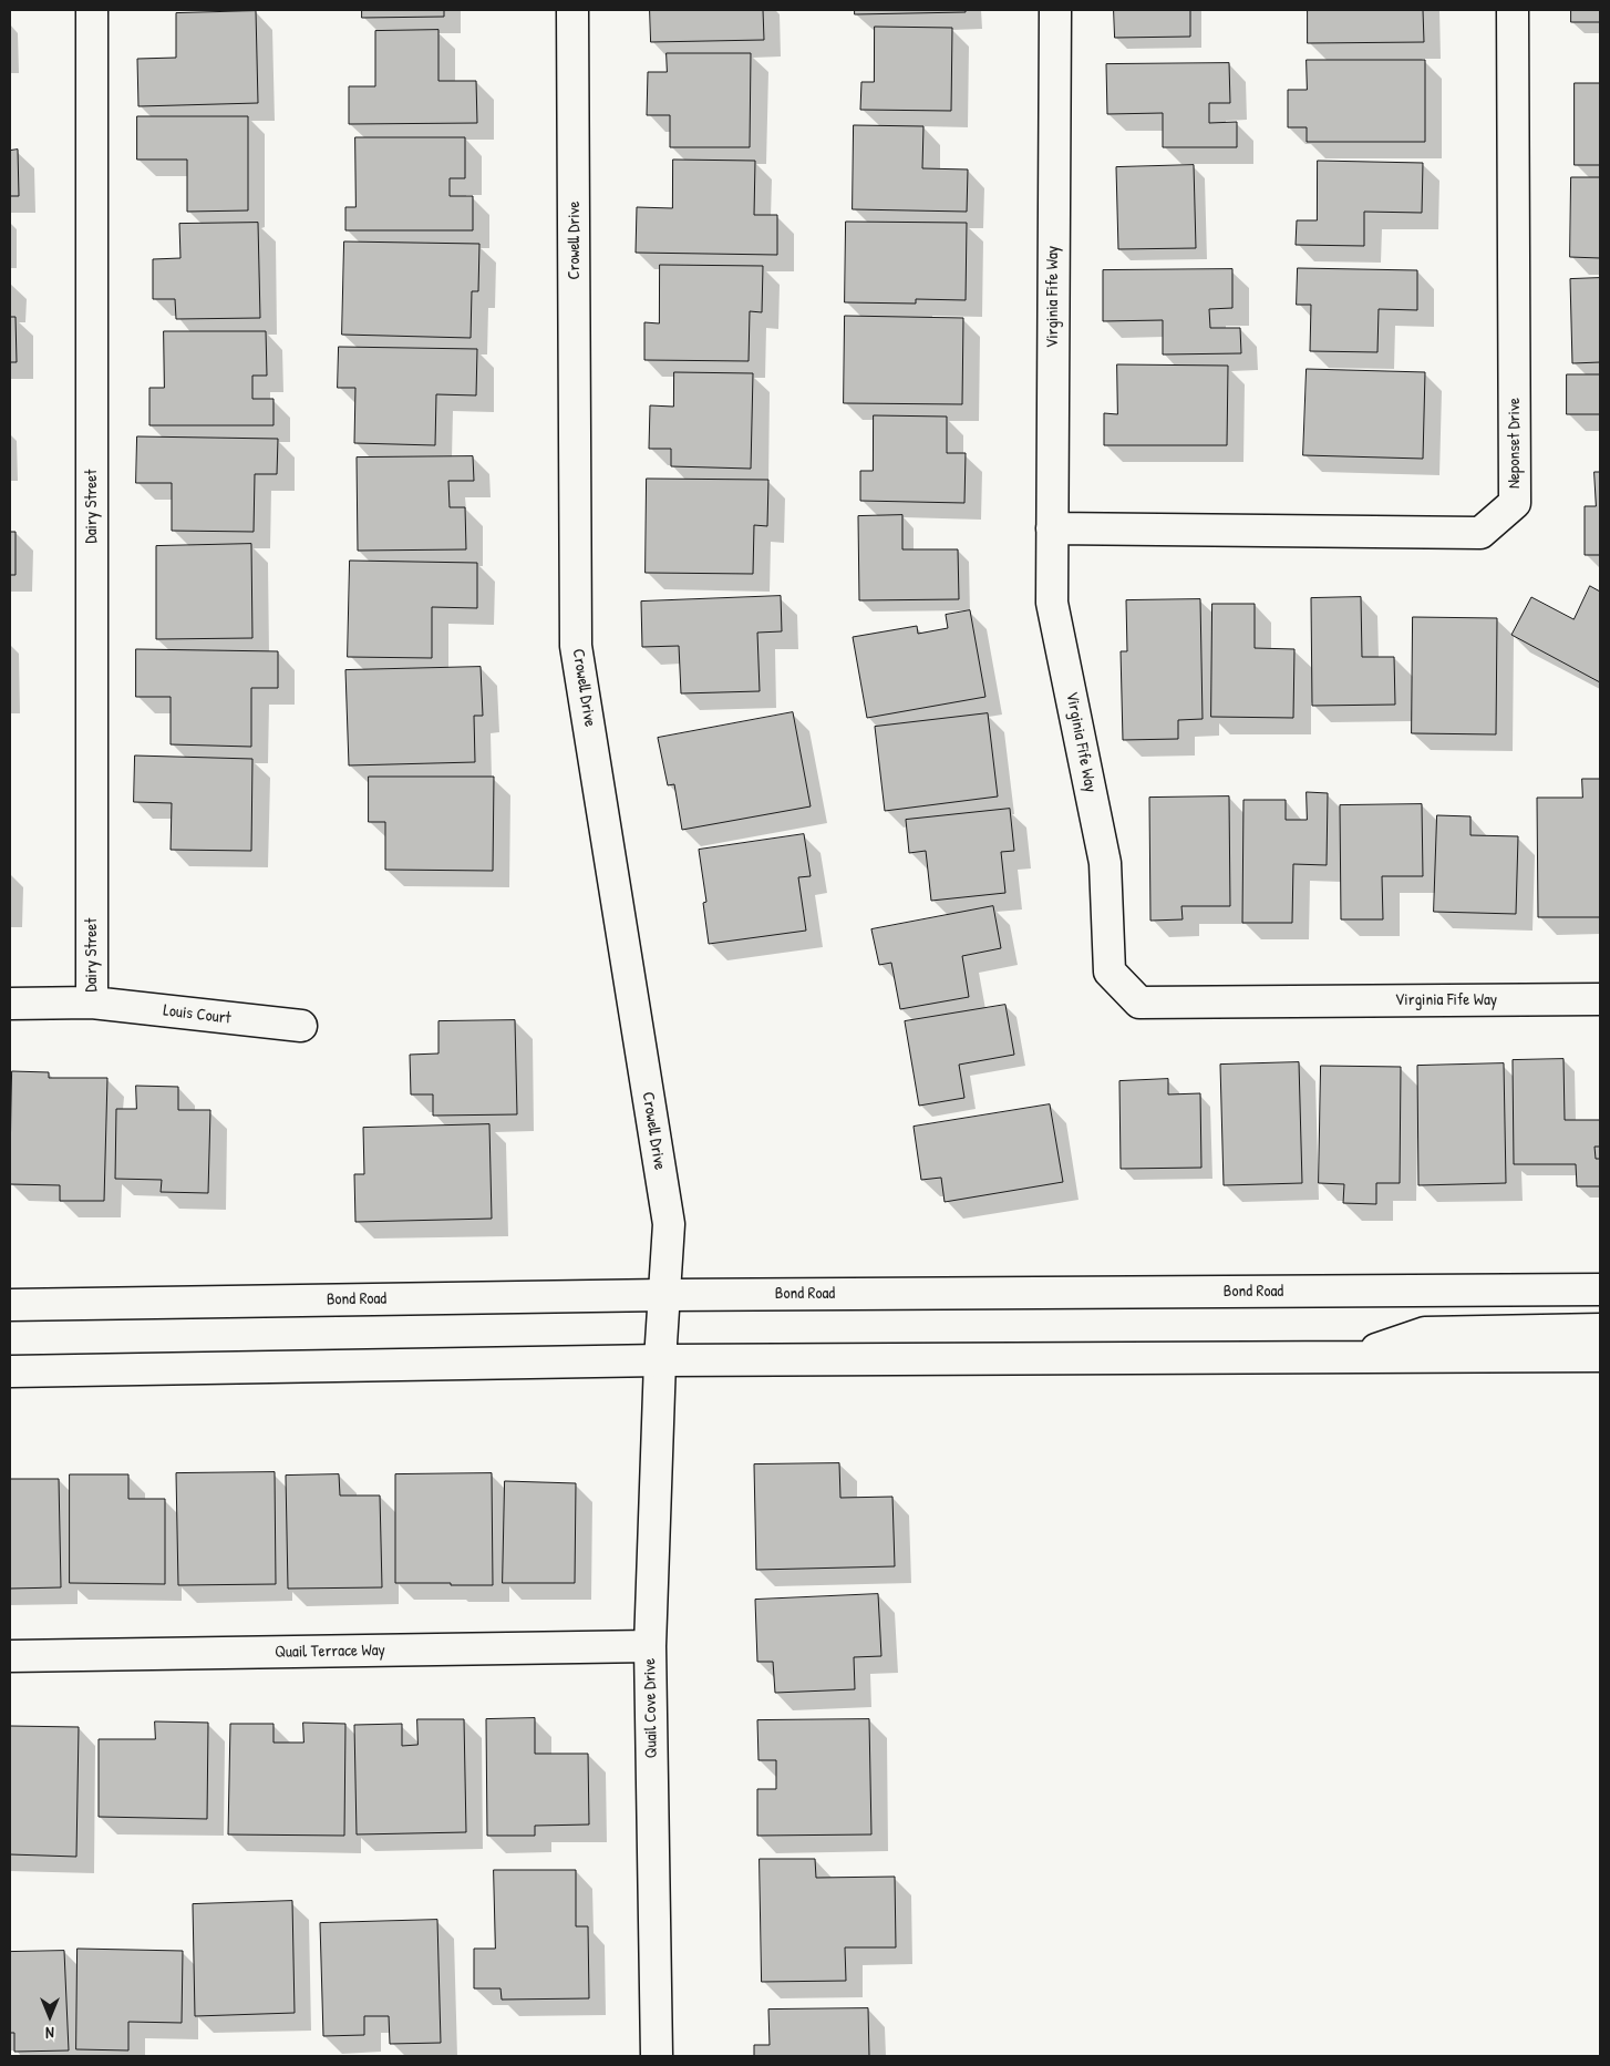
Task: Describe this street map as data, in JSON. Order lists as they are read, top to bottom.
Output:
{
  "streets": {
    "street": [
      "Crowell Drive",
      "Virginia Fife Way",
      "Neponset Drive",
      "Dairy Street",
      "Louis Court",
      "Bond Road",
      "Quail Terrace Way",
      "Quail Cove Drive"
    ]
  },
  "crossings": [
    ["Crowell Drive", "Bond Road"],
    ["Crowell Drive", "Quail Cove Drive"],
    ["Virginia Fife Way", "Neponset Drive"],
    ["Dairy Street", "Louis Court"],
    ["Quail Terrace Way", "Quail Cove Drive"]
  ],
  "north": "bottom"
}
